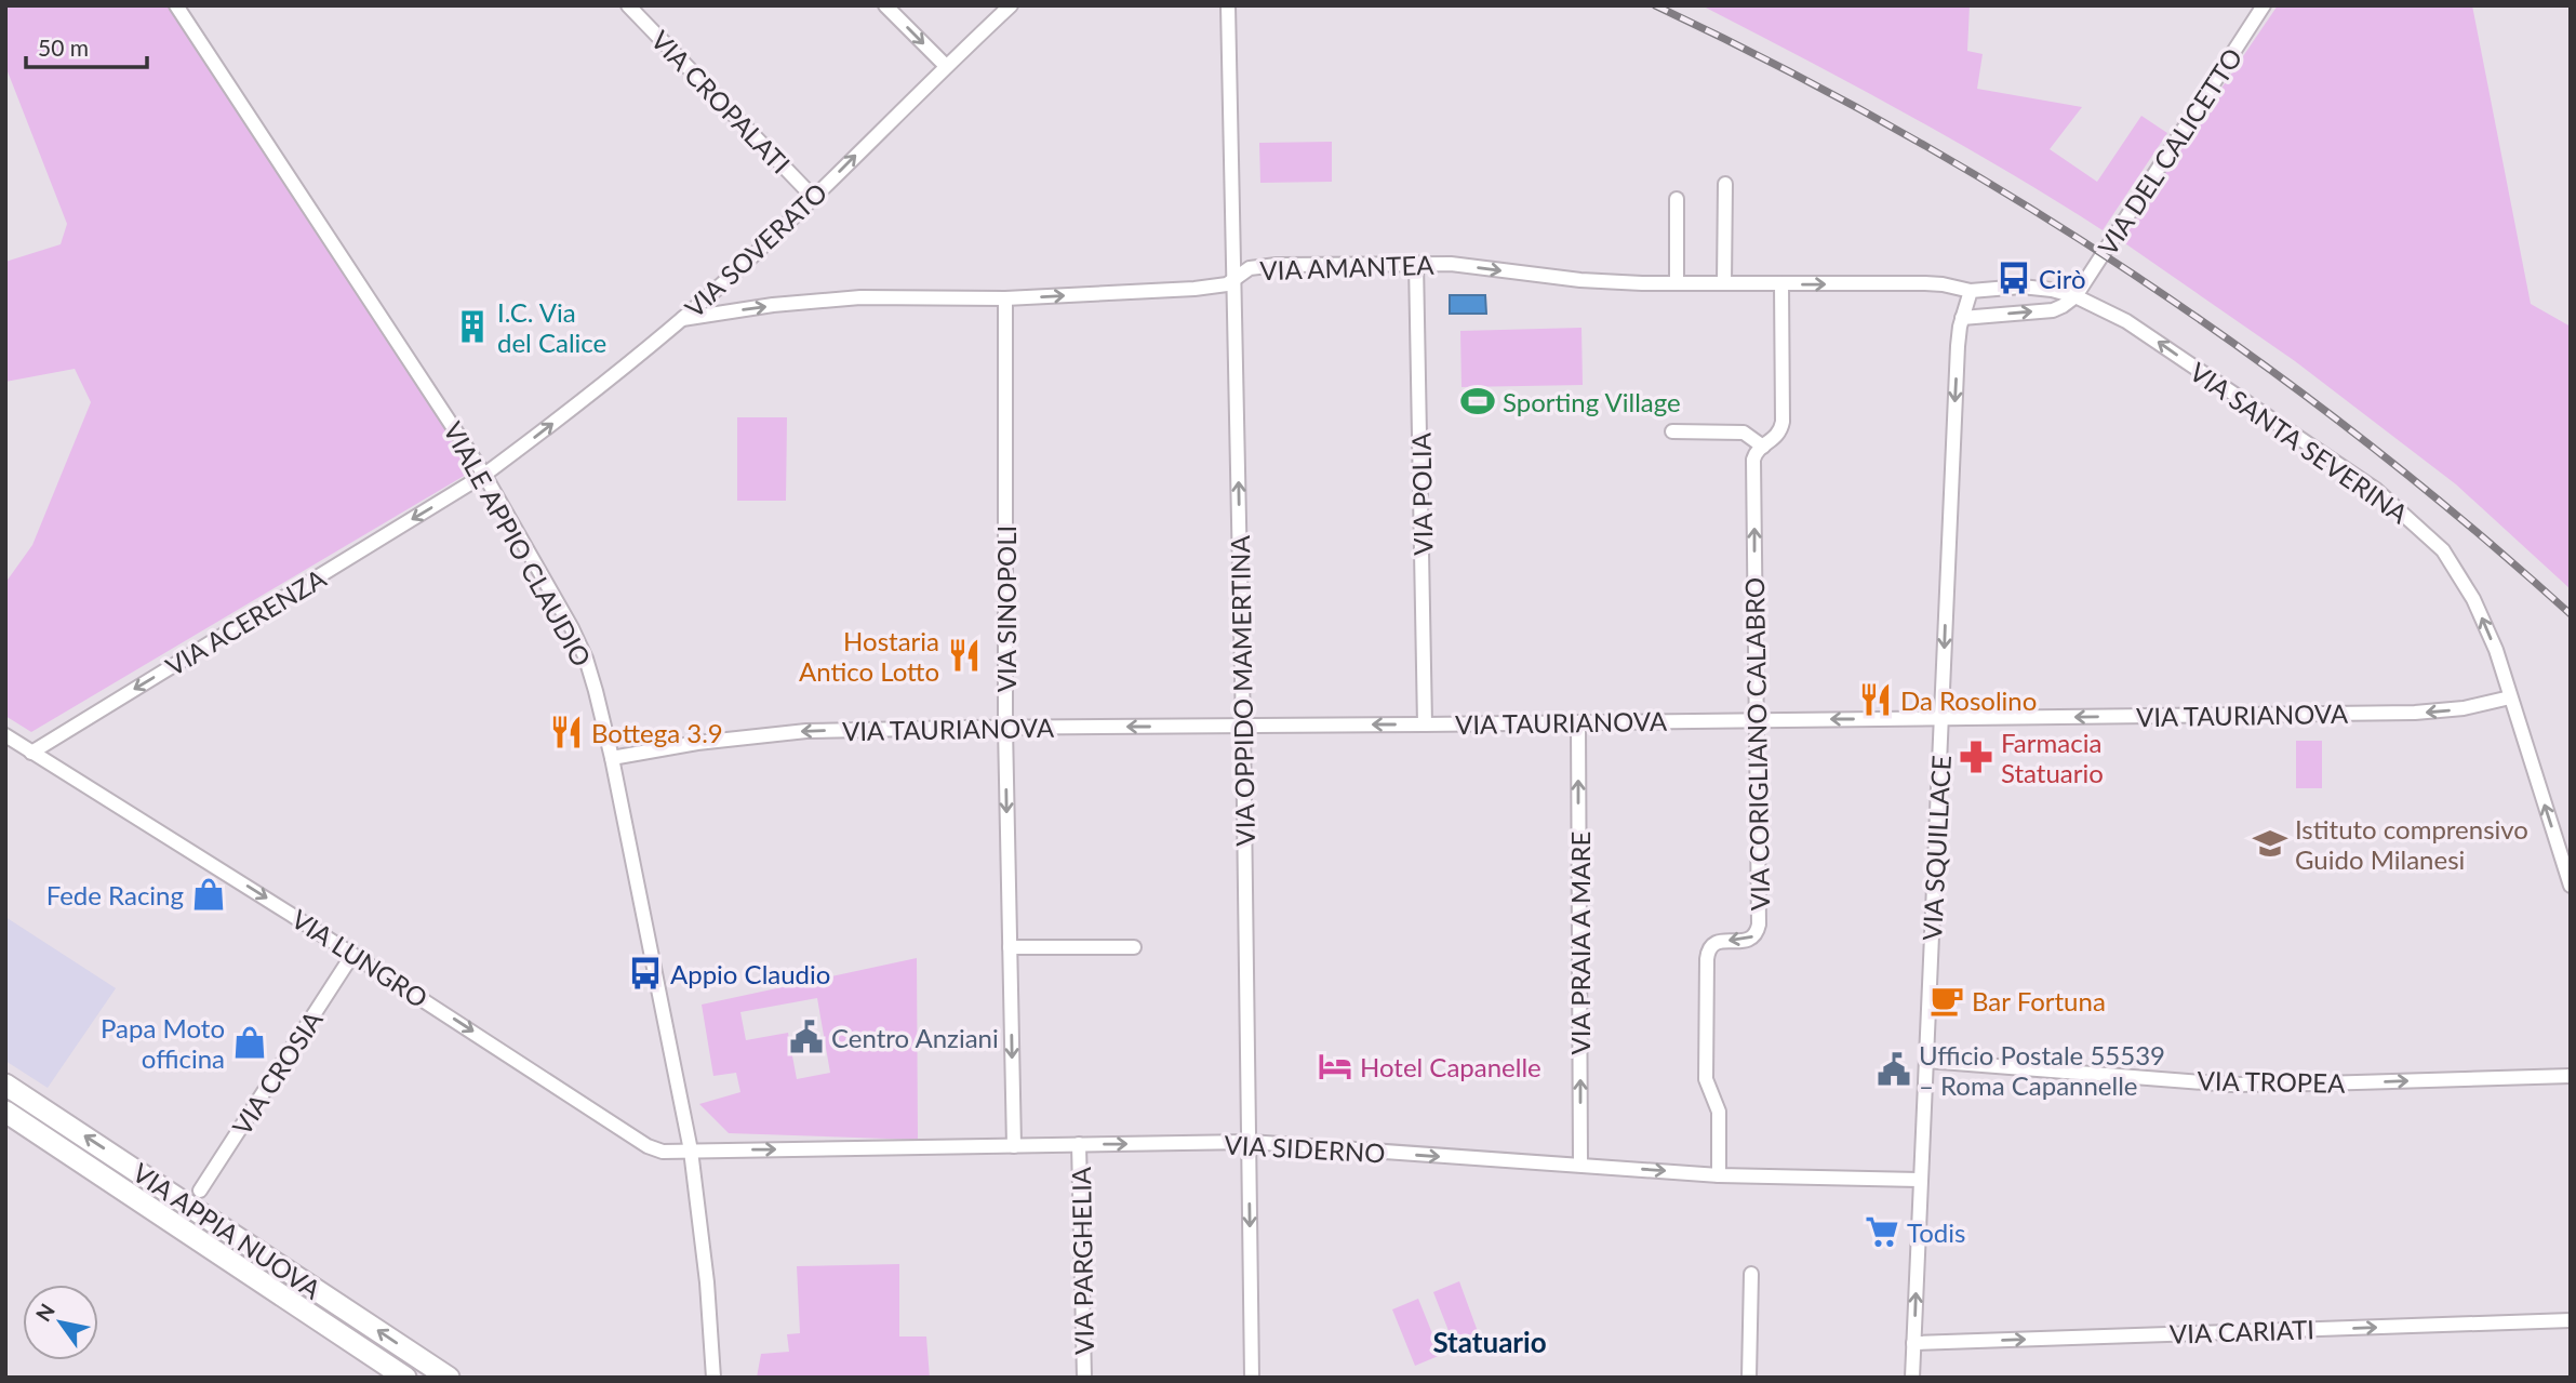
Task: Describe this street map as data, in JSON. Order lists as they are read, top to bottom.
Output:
{
  "streets": {
    "main road": ["VIA APPIA NUOVA"],
    "street": [
      "VIA CROPALATI",
      "VIA DEL CALICETTO",
      "VIA SOVERATO",
      "VIA AMANTEA",
      "VIA SANTA SEVERINA",
      "VIA POLIA",
      "VIALE APPIO CLAUDIO",
      "VIA SINOPOLI",
      "VIA ACERENZA",
      "VIA OPPIDO MAMERTINA",
      "VIA TAURIANOVA",
      "VIA CORIGLIANO CALABRO",
      "VIA SQUILLACE",
      "VIA PRAIA A MARE",
      "VIA LUNGRO",
      "VIA CROSIA",
      "VIA TROPEA",
      "VIA SIDERNO",
      "VIA PARGHELIA",
      "VIA CARIATI"
    ]
  },
  "crossings": [
    ["VIA CROPALATI", "VIA SOVERATO"],
    ["VIA DEL CALICETTO", "VIA SANTA SEVERINA"],
    ["VIA SOVERATO", "VIA AMANTEA"],
    ["VIA SOVERATO", "VIALE APPIO CLAUDIO"],
    ["VIA SOVERATO", "VIA ACERENZA"],
    ["VIA AMANTEA", "VIA SANTA SEVERINA"],
    ["VIA AMANTEA", "VIA POLIA"],
    ["VIA AMANTEA", "VIA SINOPOLI"],
    ["VIA AMANTEA", "VIA OPPIDO MAMERTINA"],
    ["VIA AMANTEA", "VIA CORIGLIANO CALABRO"],
    ["VIA AMANTEA", "VIA SQUILLACE"],
    ["VIA SANTA SEVERINA", "VIA TAURIANOVA"],
    ["VIA SANTA SEVERINA", "VIA SQUILLACE"],
    ["VIA POLIA", "VIA TAURIANOVA"],
    ["VIALE APPIO CLAUDIO", "VIA ACERENZA"],
    ["VIALE APPIO CLAUDIO", "VIA TAURIANOVA"],
    ["VIALE APPIO CLAUDIO", "VIA LUNGRO"],
    ["VIALE APPIO CLAUDIO", "VIA SIDERNO"],
    ["VIA SINOPOLI", "VIA TAURIANOVA"],
    ["VIA SINOPOLI", "VIA SIDERNO"],
    ["VIA ACERENZA", "VIA LUNGRO"],
    ["VIA OPPIDO MAMERTINA", "VIA TAURIANOVA"],
    ["VIA OPPIDO MAMERTINA", "VIA SIDERNO"],
    ["VIA TAURIANOVA", "VIA CORIGLIANO CALABRO"],
    ["VIA TAURIANOVA", "VIA SQUILLACE"],
    ["VIA TAURIANOVA", "VIA PRAIA A MARE"],
    ["VIA CORIGLIANO CALABRO", "VIA SIDERNO"],
    ["VIA SQUILLACE", "VIA TROPEA"],
    ["VIA SQUILLACE", "VIA SIDERNO"],
    ["VIA SQUILLACE", "VIA CARIATI"],
    ["VIA PRAIA A MARE", "VIA SIDERNO"],
    ["VIA LUNGRO", "VIA CROSIA"],
    ["VIA LUNGRO", "VIA SIDERNO"],
    ["VIA SIDERNO", "VIA PARGHELIA"]
  ],
  "one_way": [
    "VIA SOVERATO",
    "VIA AMANTEA",
    "VIA SANTA SEVERINA",
    "VIA SINOPOLI",
    "VIA ACERENZA",
    "VIA TAURIANOVA",
    "VIA PRAIA A MARE",
    "VIA LUNGRO",
    "VIA TROPEA",
    "VIA SIDERNO",
    "VIA CARIATI"
  ],
  "districts": ["Statuario"],
  "places": {
    "bus stop": ["Cirò", "Appio Claudio"],
    "building": ["I.C. Via del Calice"],
    "sports": ["Sporting Village"],
    "restaurant": ["Hostaria Antico Lotto", "Da Rosolino", "Bottega 3.9"],
    "pharmacy": ["Farmacia Statuario"],
    "school or university": ["Istituto comprensivo Guido Milanesi"],
    "shop": ["Fede Racing", "Papa Moto officina"],
    "cafe": ["Bar Fortuna"],
    "public building": ["Centro Anziani", "Ufficio Postale 55539 – Roma Capannelle"],
    "hotel": ["Hotel Capanelle"],
    "supermarket": ["Todis"]
  },
  "scale_bar": "50 m",
  "north": "top left"
}
